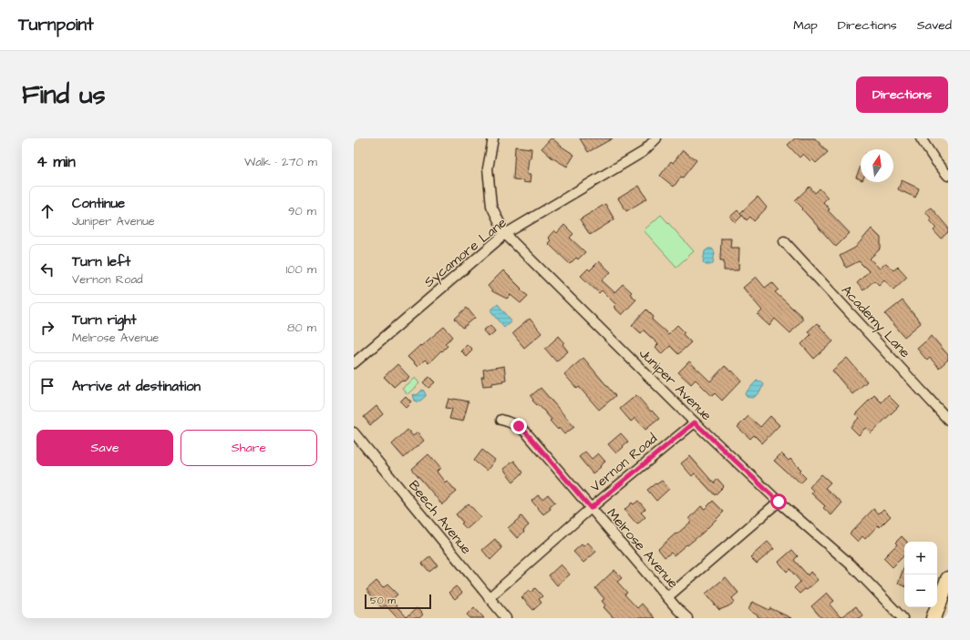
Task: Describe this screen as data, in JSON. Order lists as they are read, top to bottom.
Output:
{
  "streets": {
    "street": [
      "Sycamore Lane",
      "Academy Lane",
      "Juniper Avenue",
      "Vernon Road",
      "Beech Avenue",
      "Melrose Avenue"
    ]
  },
  "crossings": [
    ["Sycamore Lane", "Juniper Avenue"],
    ["Juniper Avenue", "Vernon Road"],
    ["Vernon Road", "Beech Avenue"],
    ["Vernon Road", "Melrose Avenue"]
  ],
  "scale_bar": "50 m",
  "north": "top",
  "page": {
    "header": "Turnpoint",
    "nav": ["Map", "Directions", "Saved"],
    "buttons": [
      "Directions",
      ["Save", "Share"]
    ],
    "title": "Find us",
    "heading": ["4 min", "Walk · 270 m"],
    "list": [
      ["Continue", "Juniper Avenue", "90 m"],
      ["Turn left", "Vernon Road", "100 m"],
      ["Turn right", "Melrose Avenue", "80 m"],
      "Arrive at destination"
    ],
    "map_buttons": ["+", "−"],
    "scale": "50 m"
  }
}
